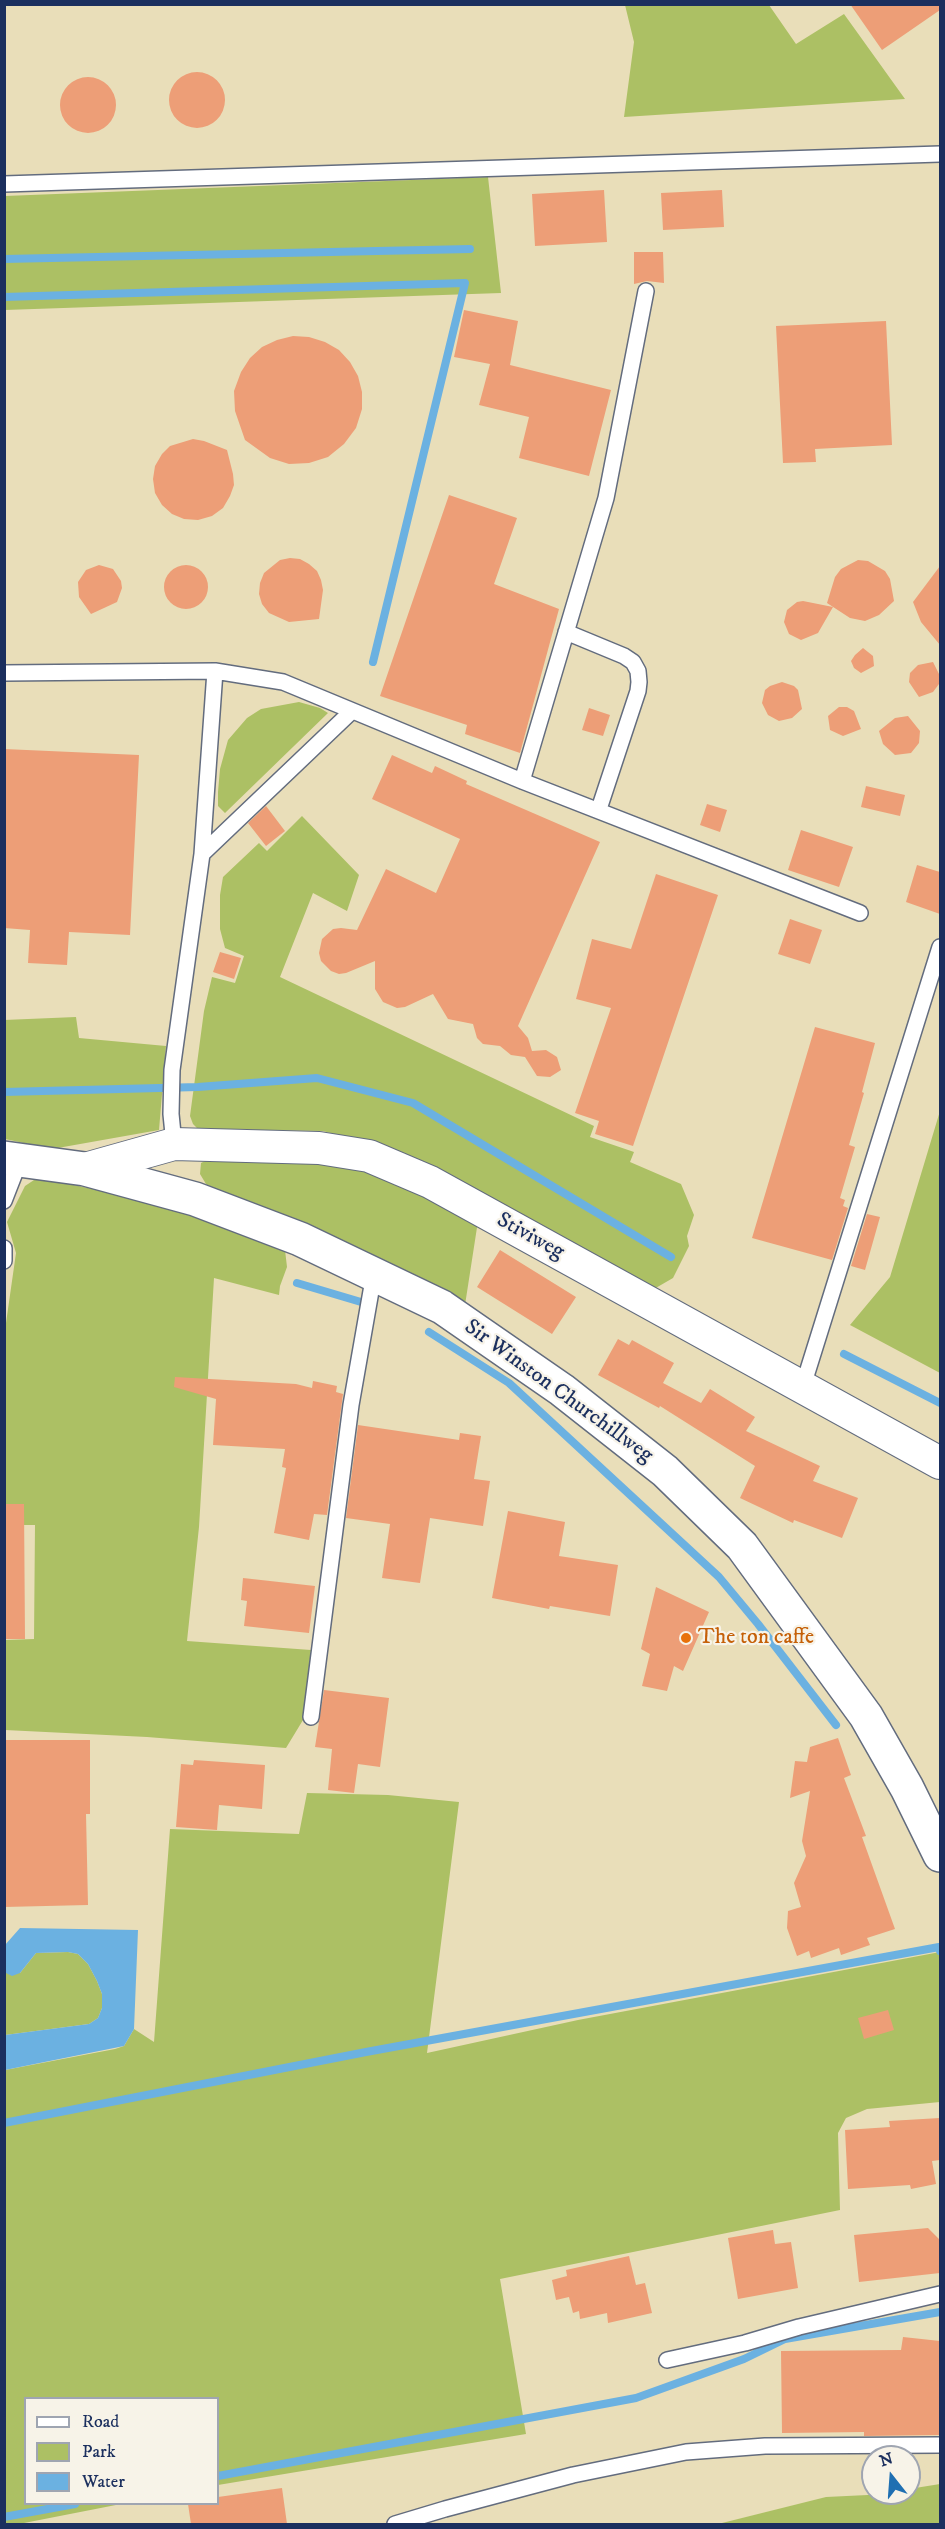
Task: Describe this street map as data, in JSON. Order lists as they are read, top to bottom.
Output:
{
  "streets": {
    "street": ["Stiviweg", "Sir Winston Churchillweg"]
  },
  "crossings": [
    ["Stiviweg", "Sir Winston Churchillweg"]
  ],
  "places": ["The ton caffe"],
  "legend": ["Road", "Park", "Water"],
  "north": "top"
}
